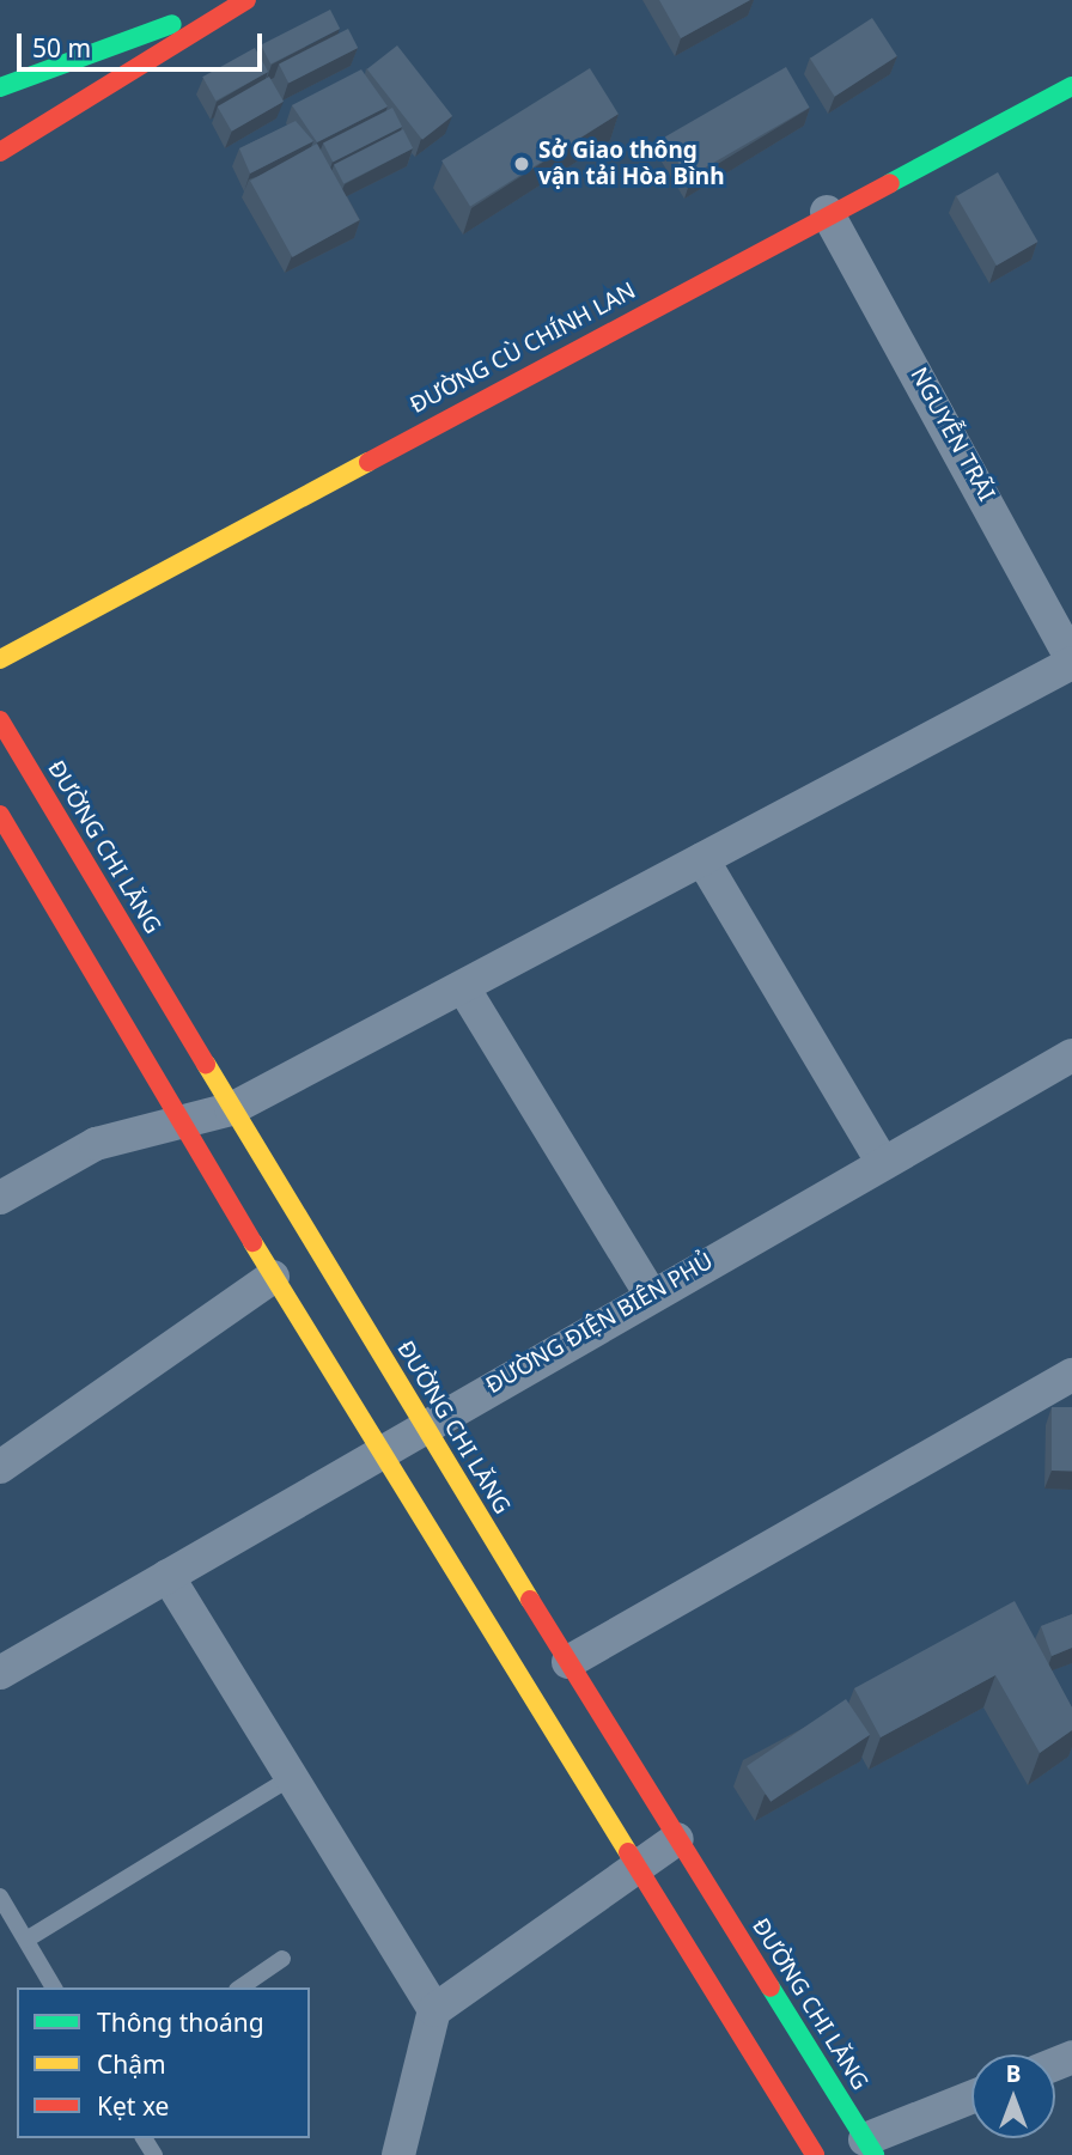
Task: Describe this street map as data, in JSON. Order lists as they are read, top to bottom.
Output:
{
  "streets": {
    "main road": ["ĐƯỜNG CÙ CHÍNH LAN", "ĐƯỜNG CHI LĂNG"],
    "street": ["NGUYỄN TRÃI", "ĐƯỜNG ĐIỆN BIÊN PHỦ"]
  },
  "crossings": [
    ["ĐƯỜNG CÙ CHÍNH LAN", "NGUYỄN TRÃI"],
    ["ĐƯỜNG CHI LĂNG", "ĐƯỜNG ĐIỆN BIÊN PHỦ"]
  ],
  "places": ["Sở Giao thông vận tải Hòa Bình"],
  "legend": ["Thông thoáng", "Chậm", "Kẹt xe"],
  "scale_bar": "50 m",
  "north": "top"
}
